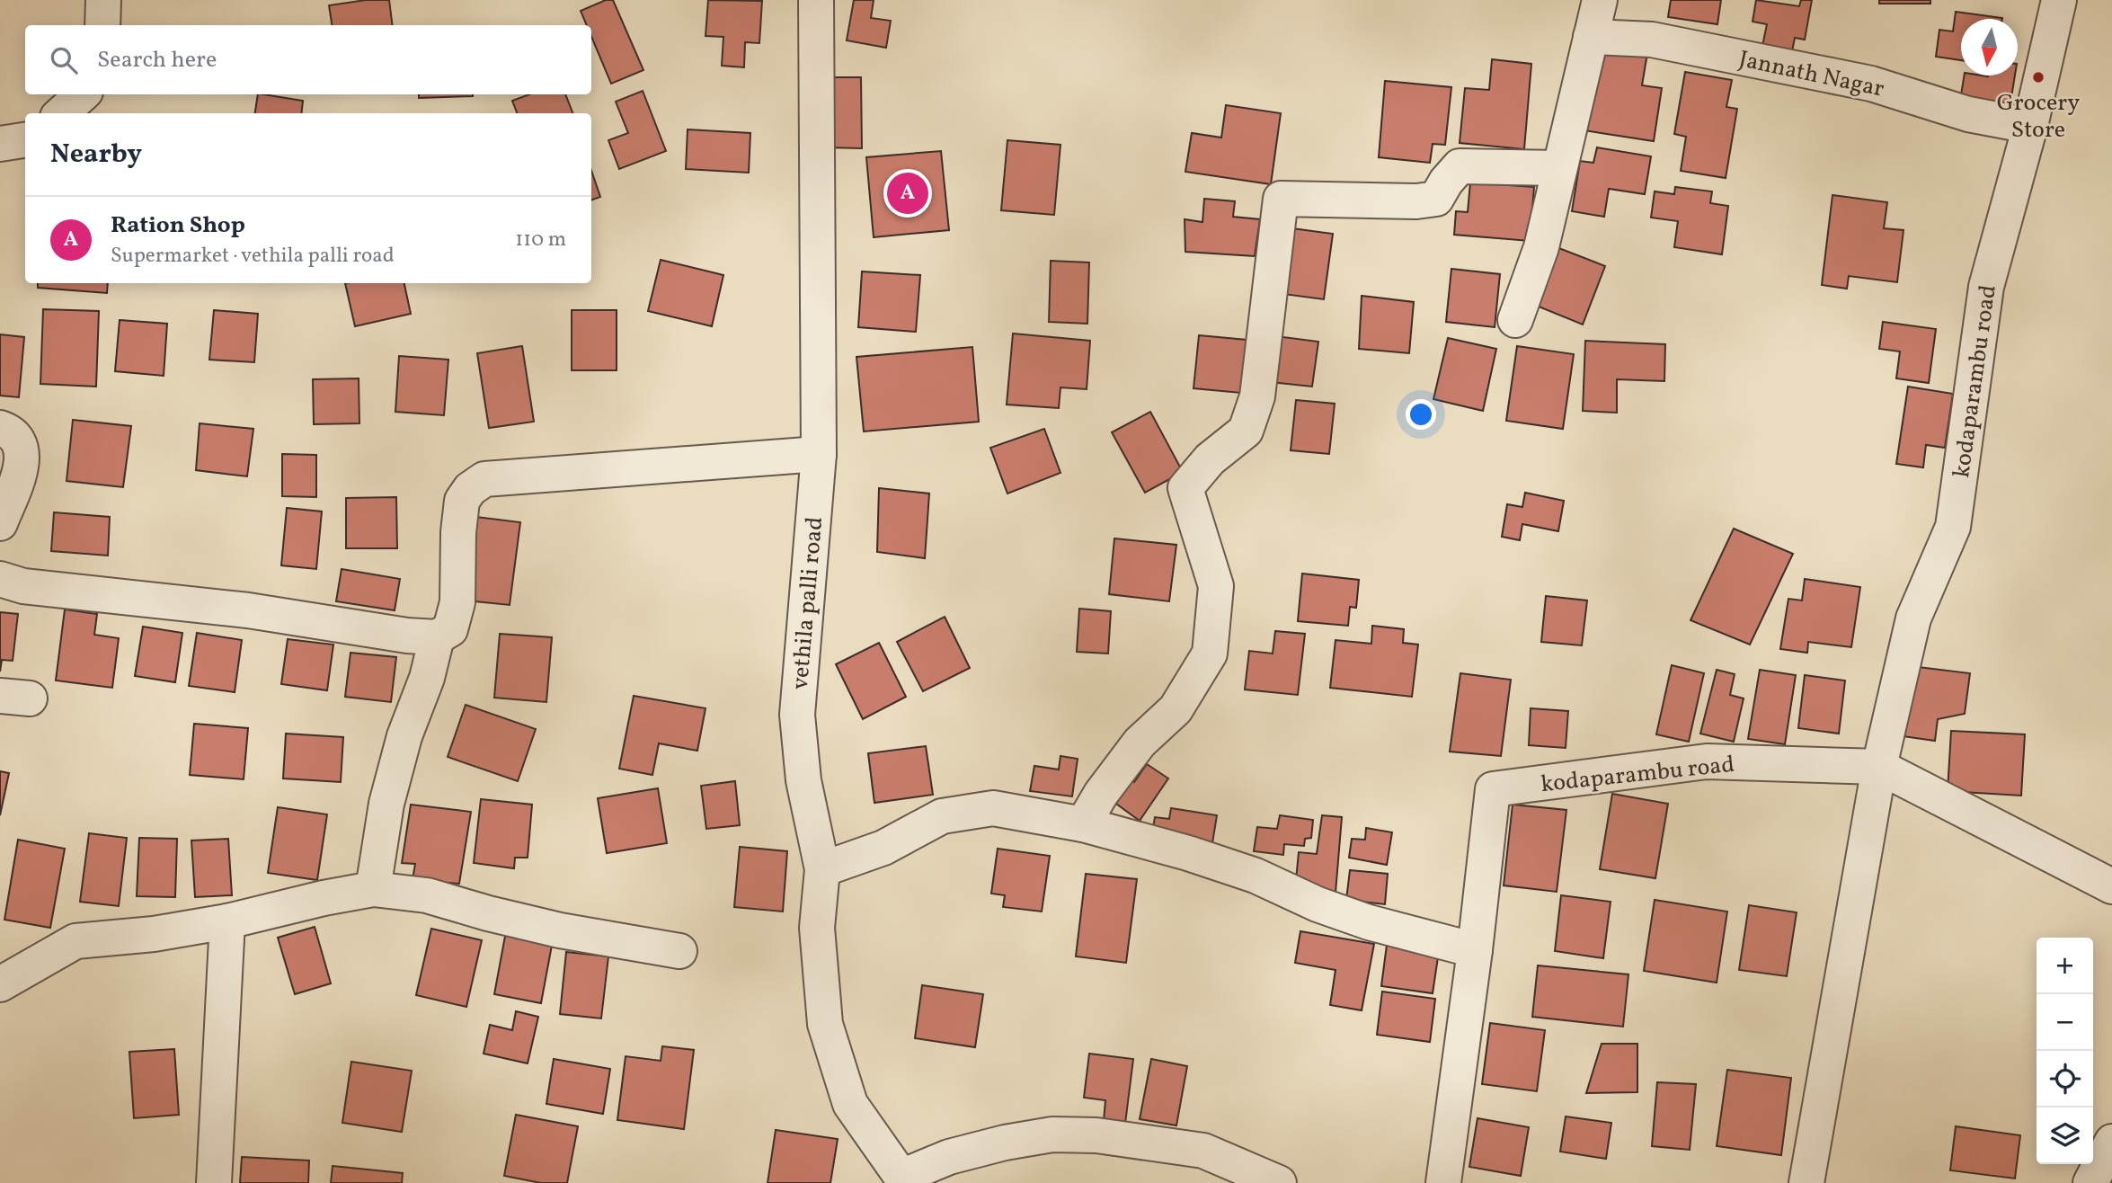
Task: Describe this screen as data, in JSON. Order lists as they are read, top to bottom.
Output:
{
  "streets": {
    "street": ["Jannath Nagar", "kodaparambu road", "vethila palli road"]
  },
  "crossings": [
    ["Jannath Nagar", "kodaparambu road"]
  ],
  "places": ["Grocery Store"],
  "north": "bottom",
  "page": {
    "search": "Search here",
    "heading": "Nearby",
    "pins": "A",
    "list": [
      {
        "mark": "A",
        "name": "Ration Shop",
        "note": "Supermarket · vethila palli road",
        "value": "110 m"
      }
    ],
    "map_buttons": ["+", "−"]
  }
}
